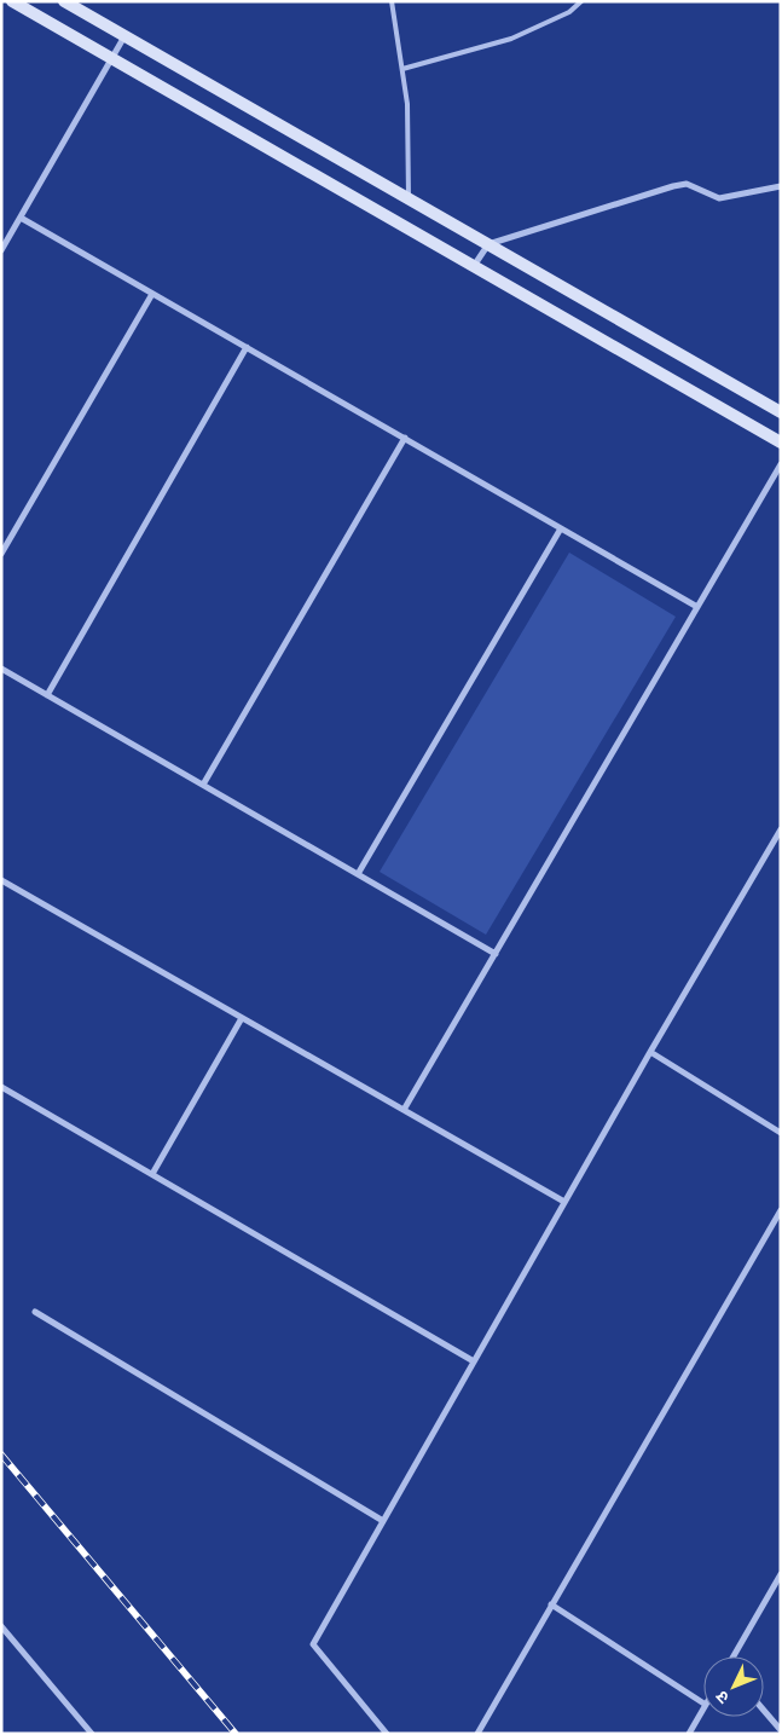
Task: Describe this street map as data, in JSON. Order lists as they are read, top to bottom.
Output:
{
  "north": "bottom left"
}
